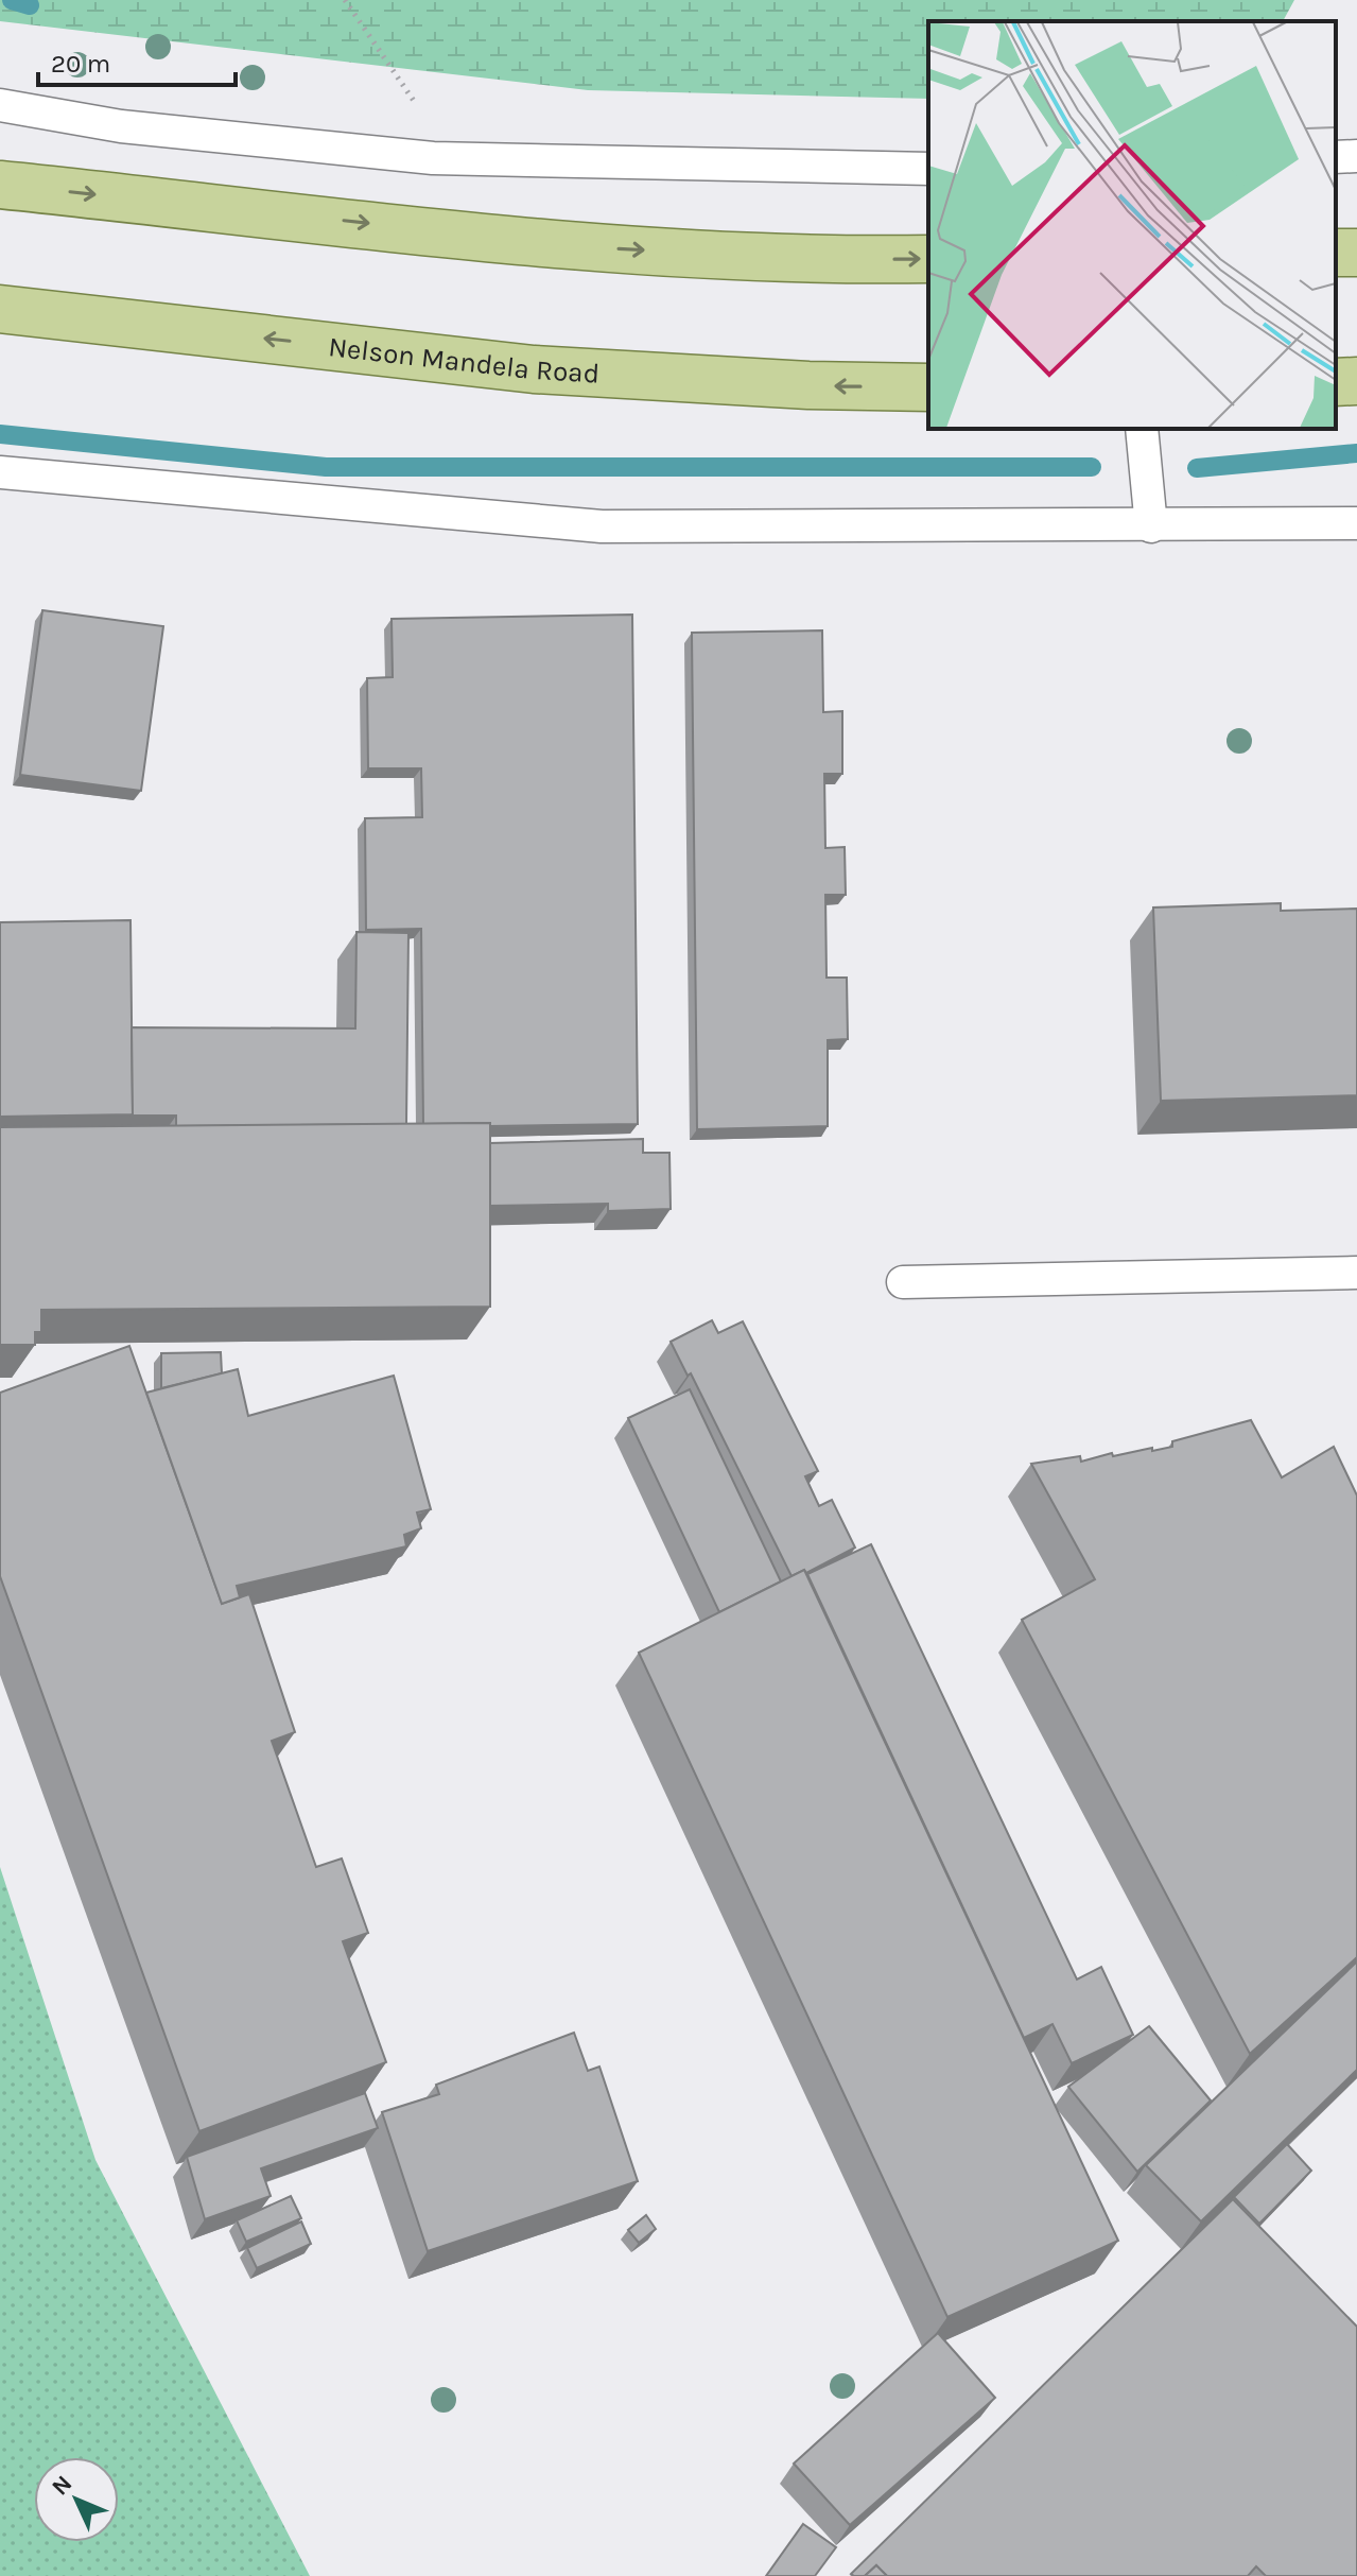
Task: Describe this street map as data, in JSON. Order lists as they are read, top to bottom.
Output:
{
  "streets": {
    "main road": ["Nelson Mandela Road"]
  },
  "scale_bar": "20 m",
  "north": "top left"
}
